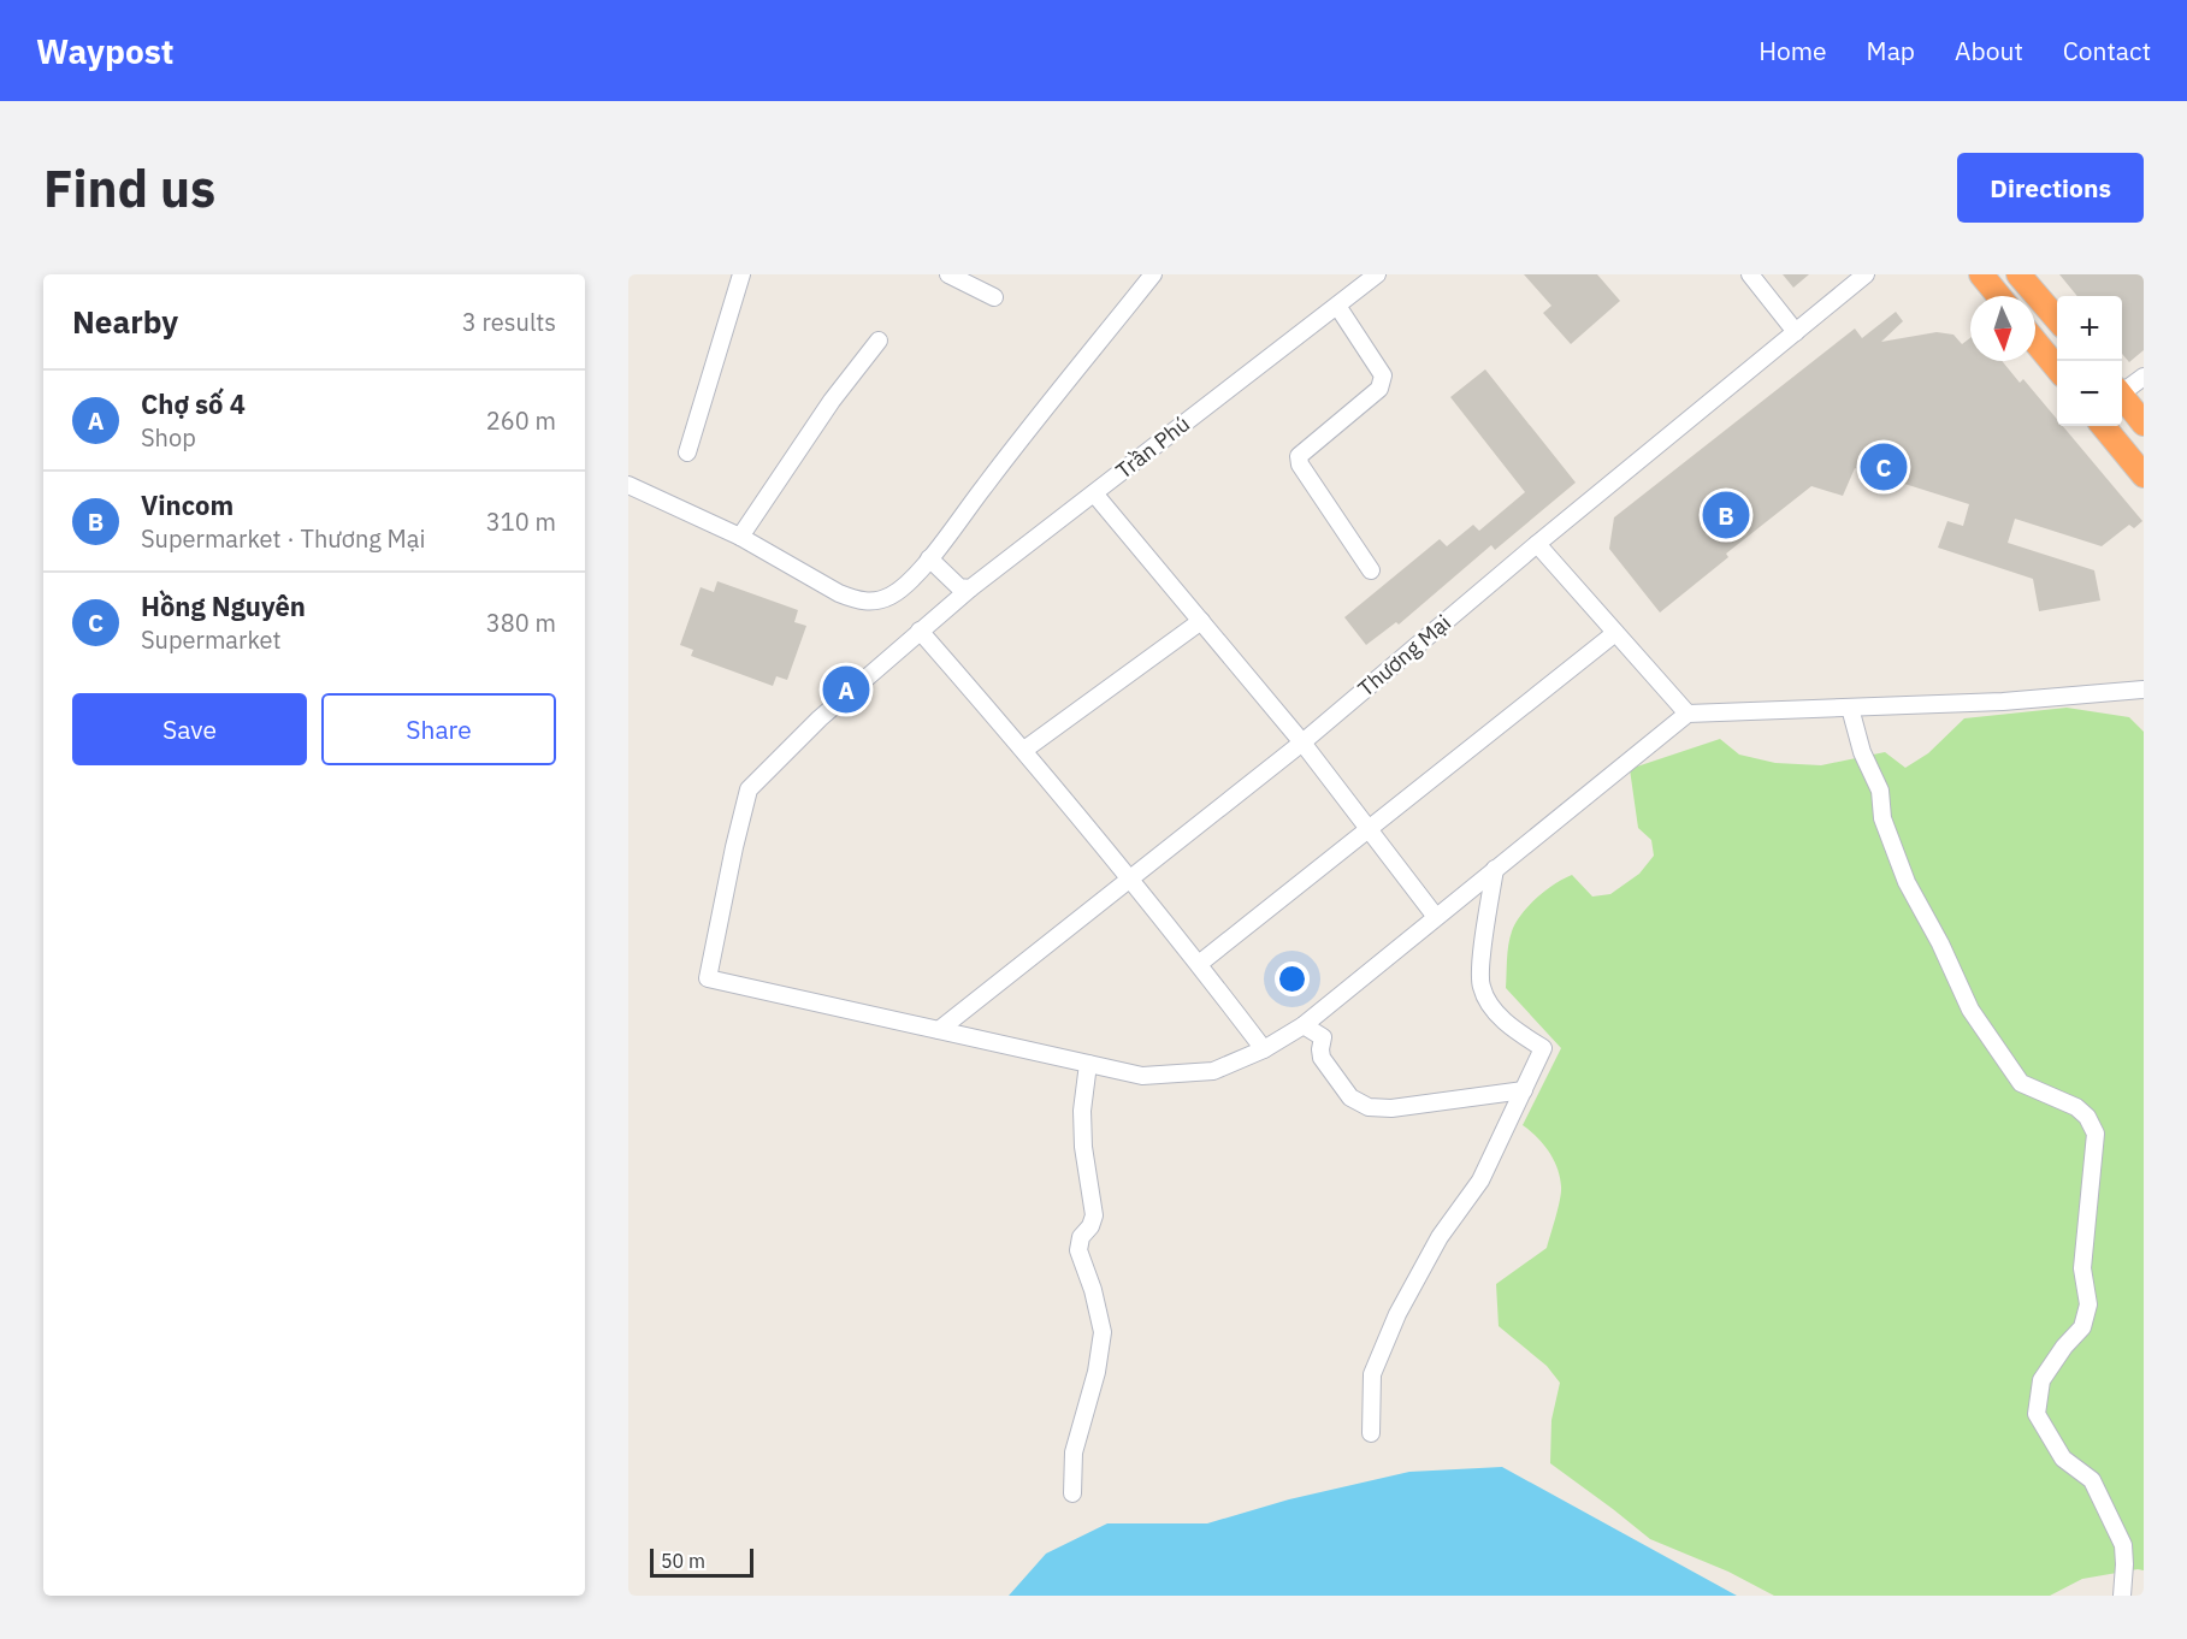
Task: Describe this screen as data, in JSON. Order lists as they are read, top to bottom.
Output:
{
  "streets": {
    "street": ["Trần Phú", "Thương Mại"]
  },
  "crossings": [
    ["Trần Phú", "Thương Mại"]
  ],
  "scale_bar": "50 m",
  "north": "bottom",
  "page": {
    "header": "Waypost",
    "nav": [
      "Home",
      "Map",
      "About",
      "Contact"
    ],
    "buttons": [
      "Directions",
      ["Save", "Share"]
    ],
    "title": "Find us",
    "heading": ["Nearby", "3 results"],
    "map_buttons": ["+", "−"],
    "list": [
      {
        "mark": "A",
        "name": "Chợ số 4",
        "note": "Shop",
        "value": "260 m"
      },
      {
        "mark": "B",
        "name": "Vincom",
        "note": "Supermarket · Thương Mại",
        "value": "310 m"
      },
      {
        "mark": "C",
        "name": "Hồng Nguyên",
        "note": "Supermarket",
        "value": "380 m"
      }
    ],
    "pins": ["C", "B", "A"],
    "scale": "50 m"
  }
}
